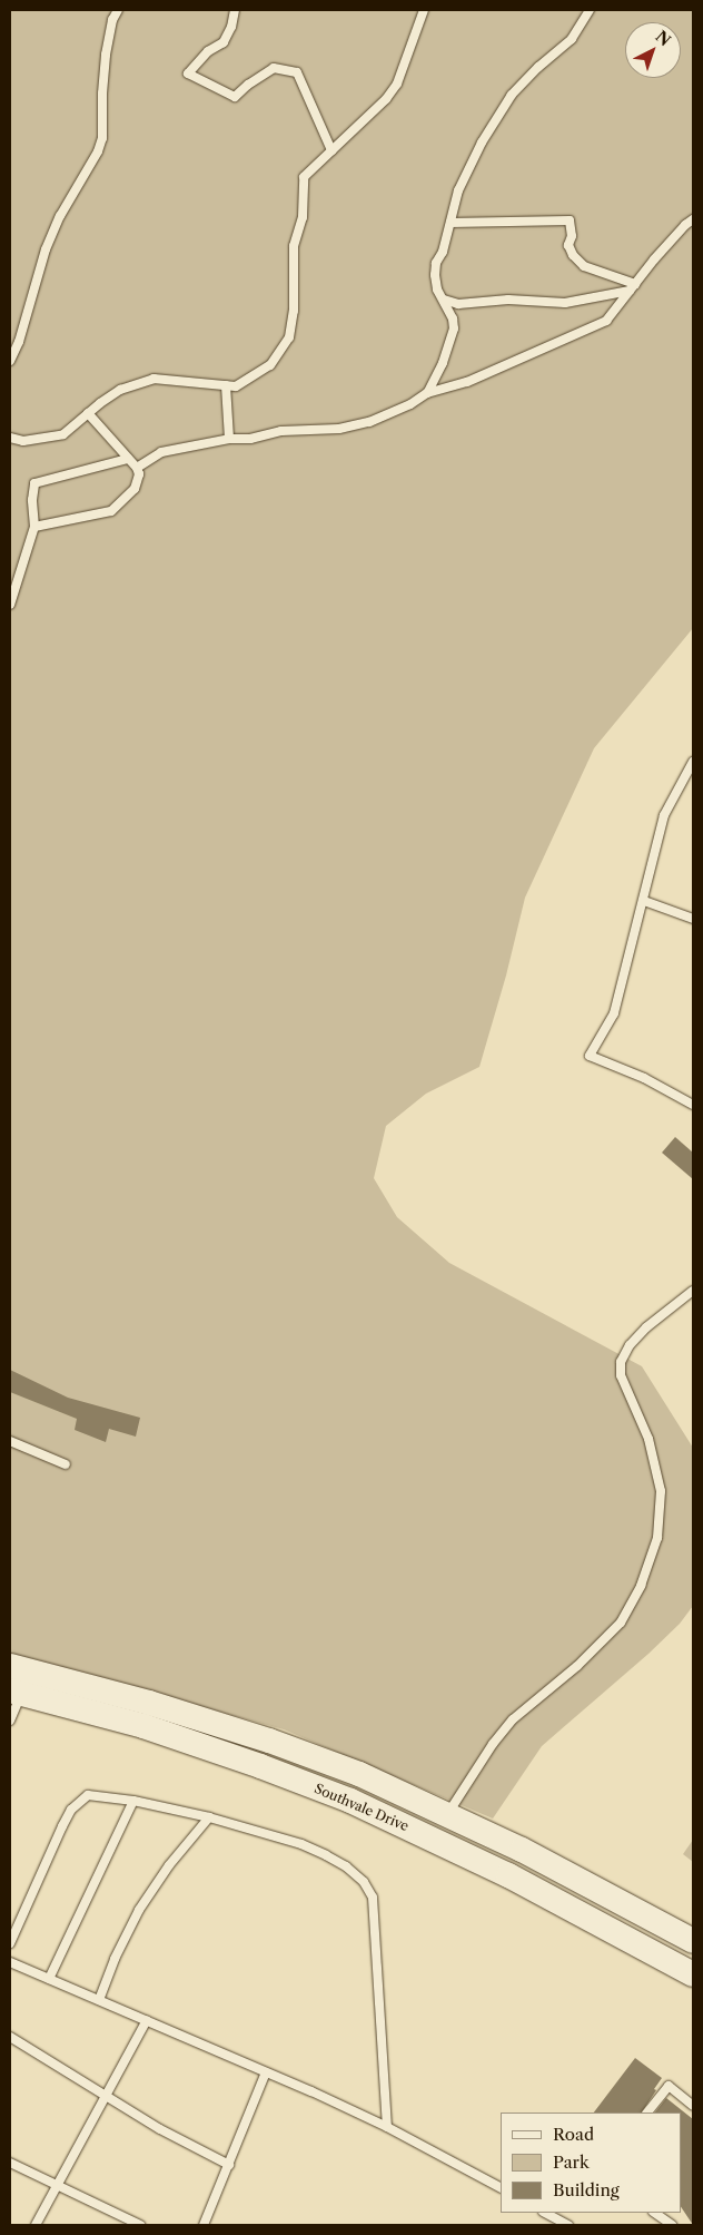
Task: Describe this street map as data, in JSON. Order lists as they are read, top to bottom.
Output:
{
  "streets": {
    "street": ["Southvale Drive"]
  },
  "legend": ["Road", "Park", "Building"],
  "north": "top right"
}
